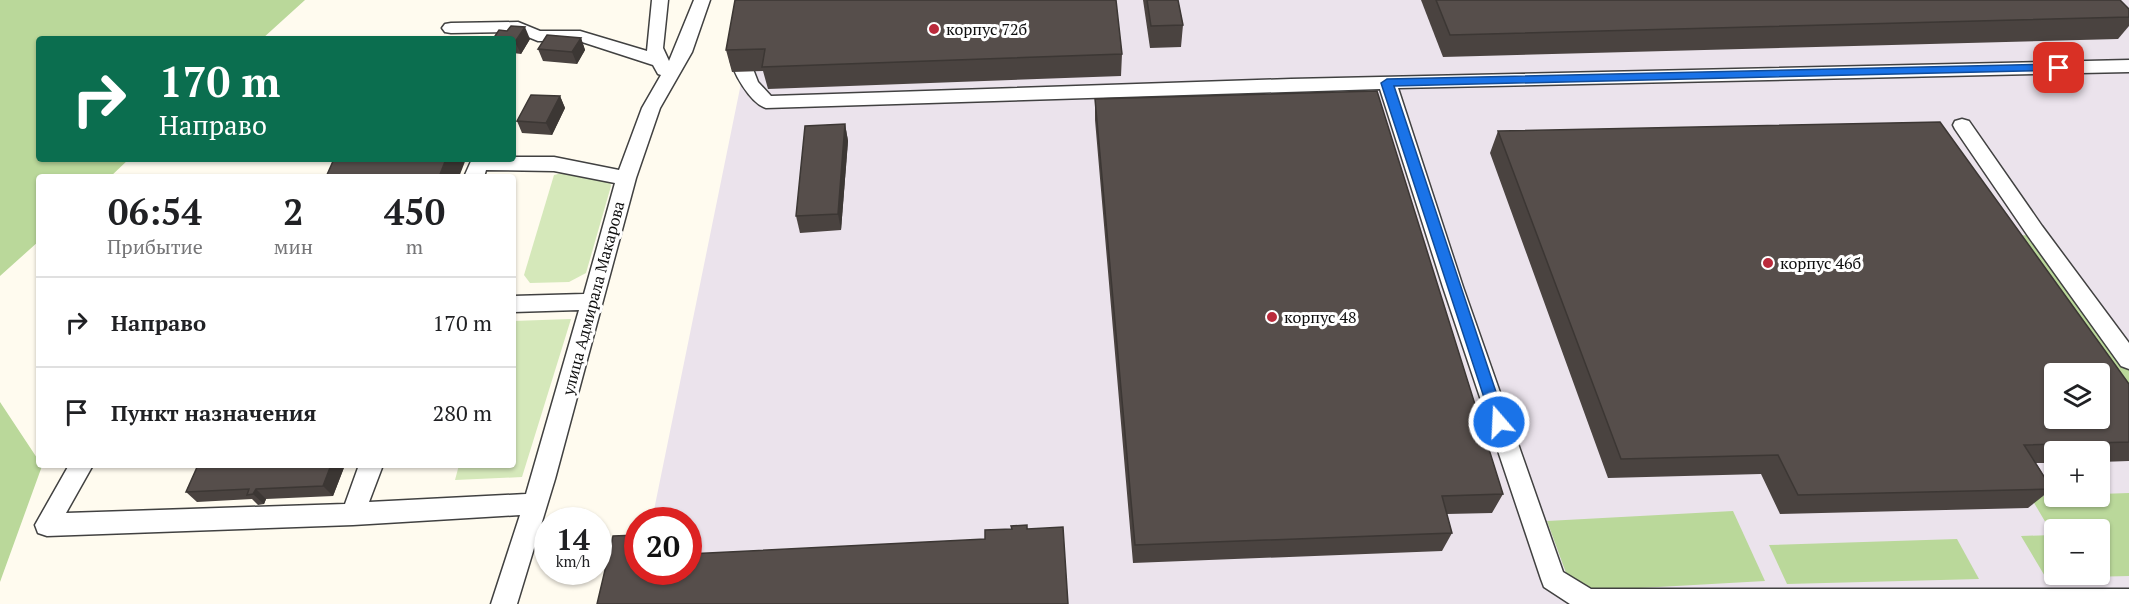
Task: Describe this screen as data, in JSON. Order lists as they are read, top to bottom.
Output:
{
  "streets": {
    "street": ["улица Адмирала Макарова"]
  },
  "places": ["корпус 72б", "корпус 46б", "корпус 48"],
  "page": {
    "turn": ["170 m", "Направо"],
    "eta": [
      "06:54",
      "Прибытие",
      "2",
      "мин",
      "450",
      "m"
    ],
    "list": [
      {
        "name": "Направо",
        "value": "170 m"
      },
      {
        "name": "Пункт назначения",
        "value": "280 m"
      }
    ],
    "map_buttons": ["+", "−"],
    "speed": "14 km/h",
    "limit": "20"
  }
}
